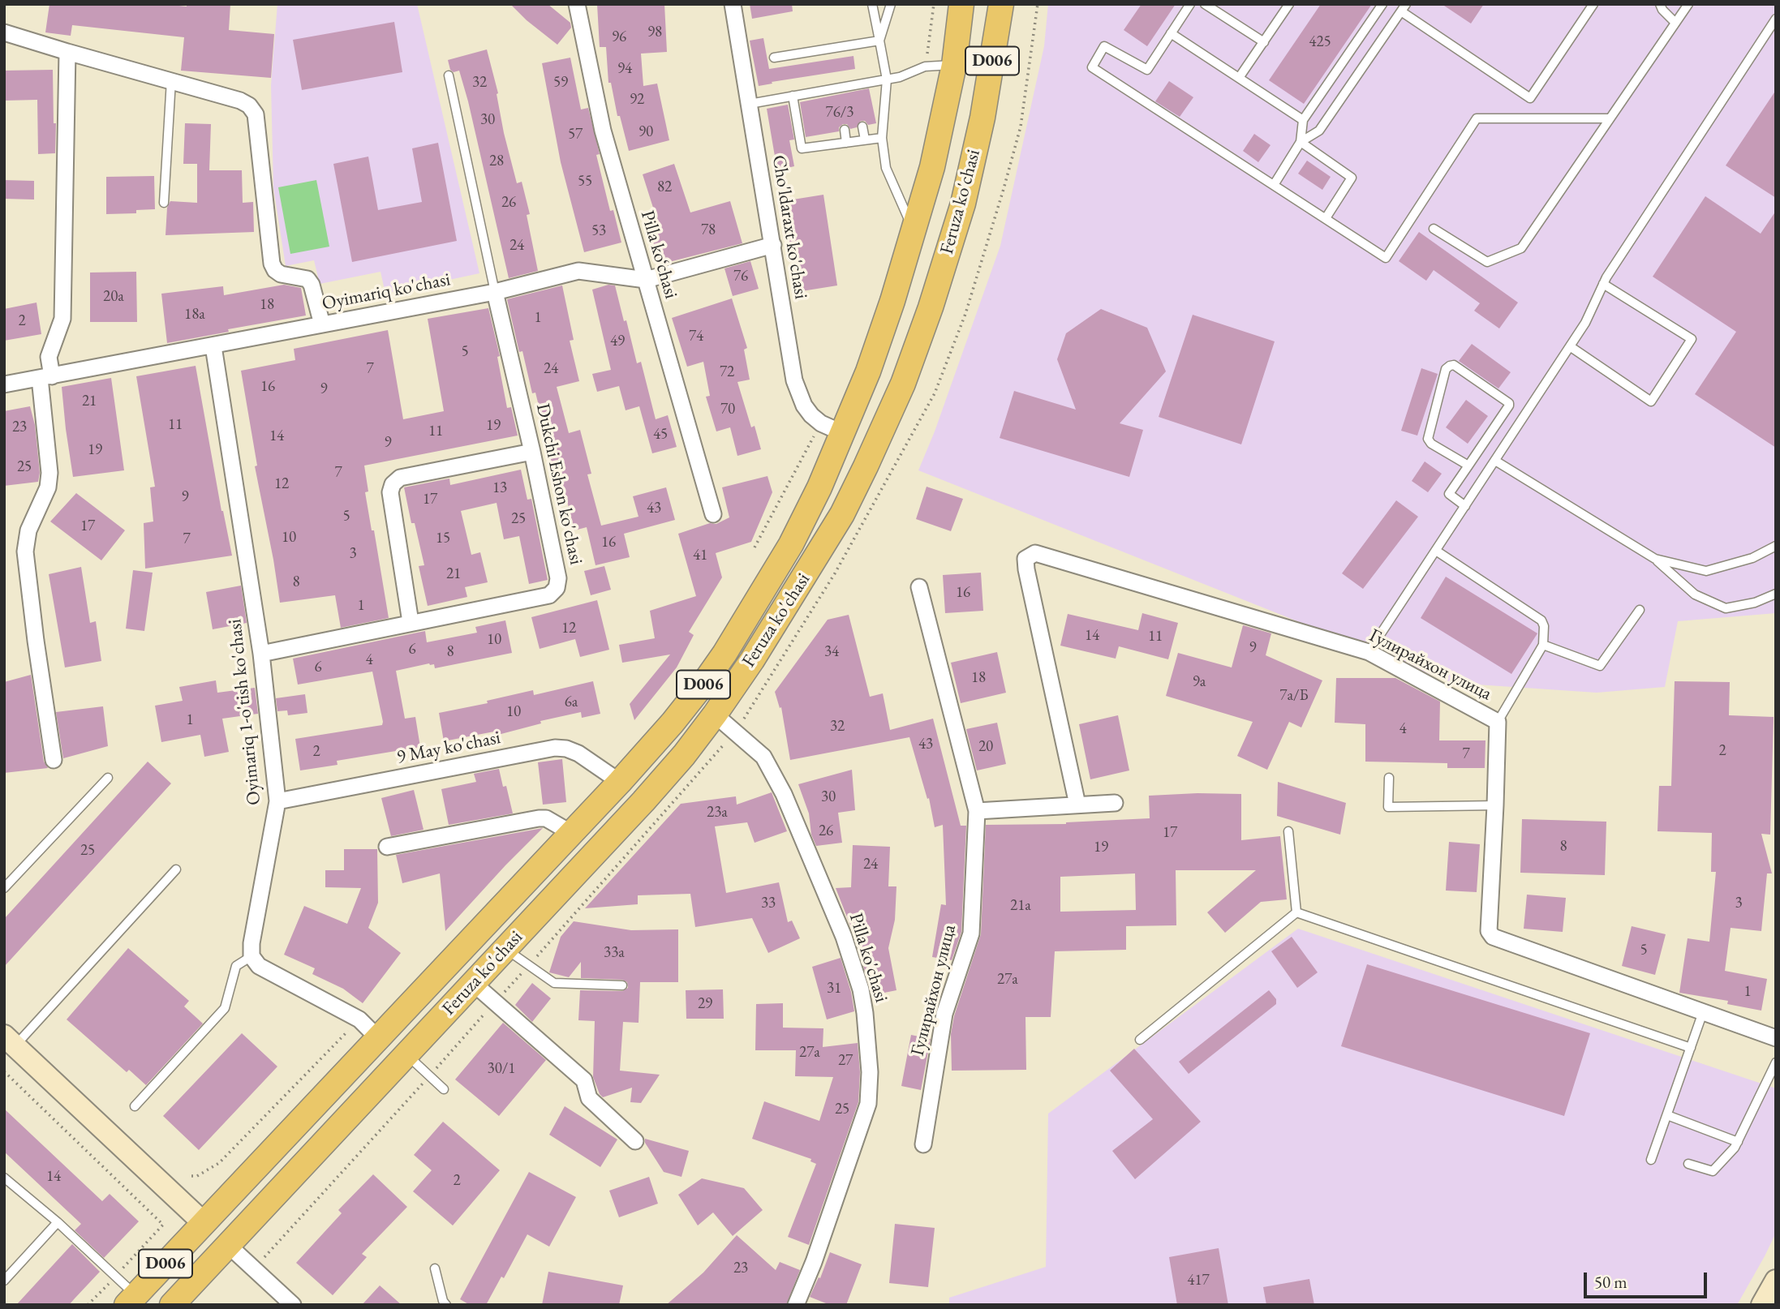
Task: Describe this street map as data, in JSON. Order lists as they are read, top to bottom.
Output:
{
  "streets": {
    "main road": ["D006", "Feruza ko'chasi"],
    "street": [
      "Cho'ldaraxt ko'chasi",
      "Pilla ko‘chasi",
      "Oyimariq ko'chasi",
      "Dukchi Eshon ko'chasi",
      "Гулирайхон улица",
      "Oyimariq 1-o'tish ko'chasi",
      "9 May ko'chasi",
      "Pilla ko'chasi"
    ]
  },
  "crossings": [
    ["Feruza ko'chasi", "Cho'ldaraxt ko'chasi"],
    ["Feruza ko'chasi", "9 May ko'chasi"],
    ["Feruza ko'chasi", "Pilla ko'chasi"],
    ["Cho'ldaraxt ko'chasi", "Oyimariq ko'chasi"],
    ["Pilla ko‘chasi", "Oyimariq ko'chasi"],
    ["Oyimariq ko'chasi", "Dukchi Eshon ko'chasi"],
    ["Oyimariq ko'chasi", "Oyimariq 1-o'tish ko'chasi"],
    ["Dukchi Eshon ko'chasi", "Oyimariq 1-o'tish ko'chasi"],
    ["Oyimariq 1-o'tish ko'chasi", "9 May ko'chasi"]
  ],
  "house_numbers": [
    "98",
    "96",
    "425",
    "94",
    "32",
    "59",
    "92",
    "76/3",
    "30",
    "90",
    "57",
    "28",
    "55",
    "82",
    "26",
    "78",
    "53",
    "24",
    "76",
    "20a",
    "18",
    "18a",
    "1",
    "2",
    "74",
    "49",
    "5",
    "7",
    "24",
    "72",
    "16",
    "9",
    "21",
    "70",
    "11",
    "19",
    "23",
    "11",
    "45",
    "14",
    "9",
    "19",
    "25",
    "7",
    "12",
    "13",
    "9",
    "17",
    "43",
    "5",
    "25",
    "17",
    "10",
    "15",
    "7",
    "16",
    "3",
    "41",
    "21",
    "8",
    "16",
    "1",
    "12",
    "14",
    "11",
    "10",
    "9",
    "6",
    "8",
    "34",
    "4",
    "6",
    "18",
    "9a",
    "7а/Б",
    "6a",
    "10",
    "1",
    "32",
    "4",
    "43",
    "20",
    "2",
    "2",
    "7",
    "30",
    "23a",
    "26",
    "17",
    "8",
    "19",
    "25",
    "24",
    "33",
    "3",
    "21а",
    "5",
    "33a",
    "27а",
    "31",
    "1",
    "29",
    "27а",
    "27",
    "30/1",
    "25",
    "14",
    "2",
    "23",
    "417"
  ],
  "scale_bar": "50 m"
}
